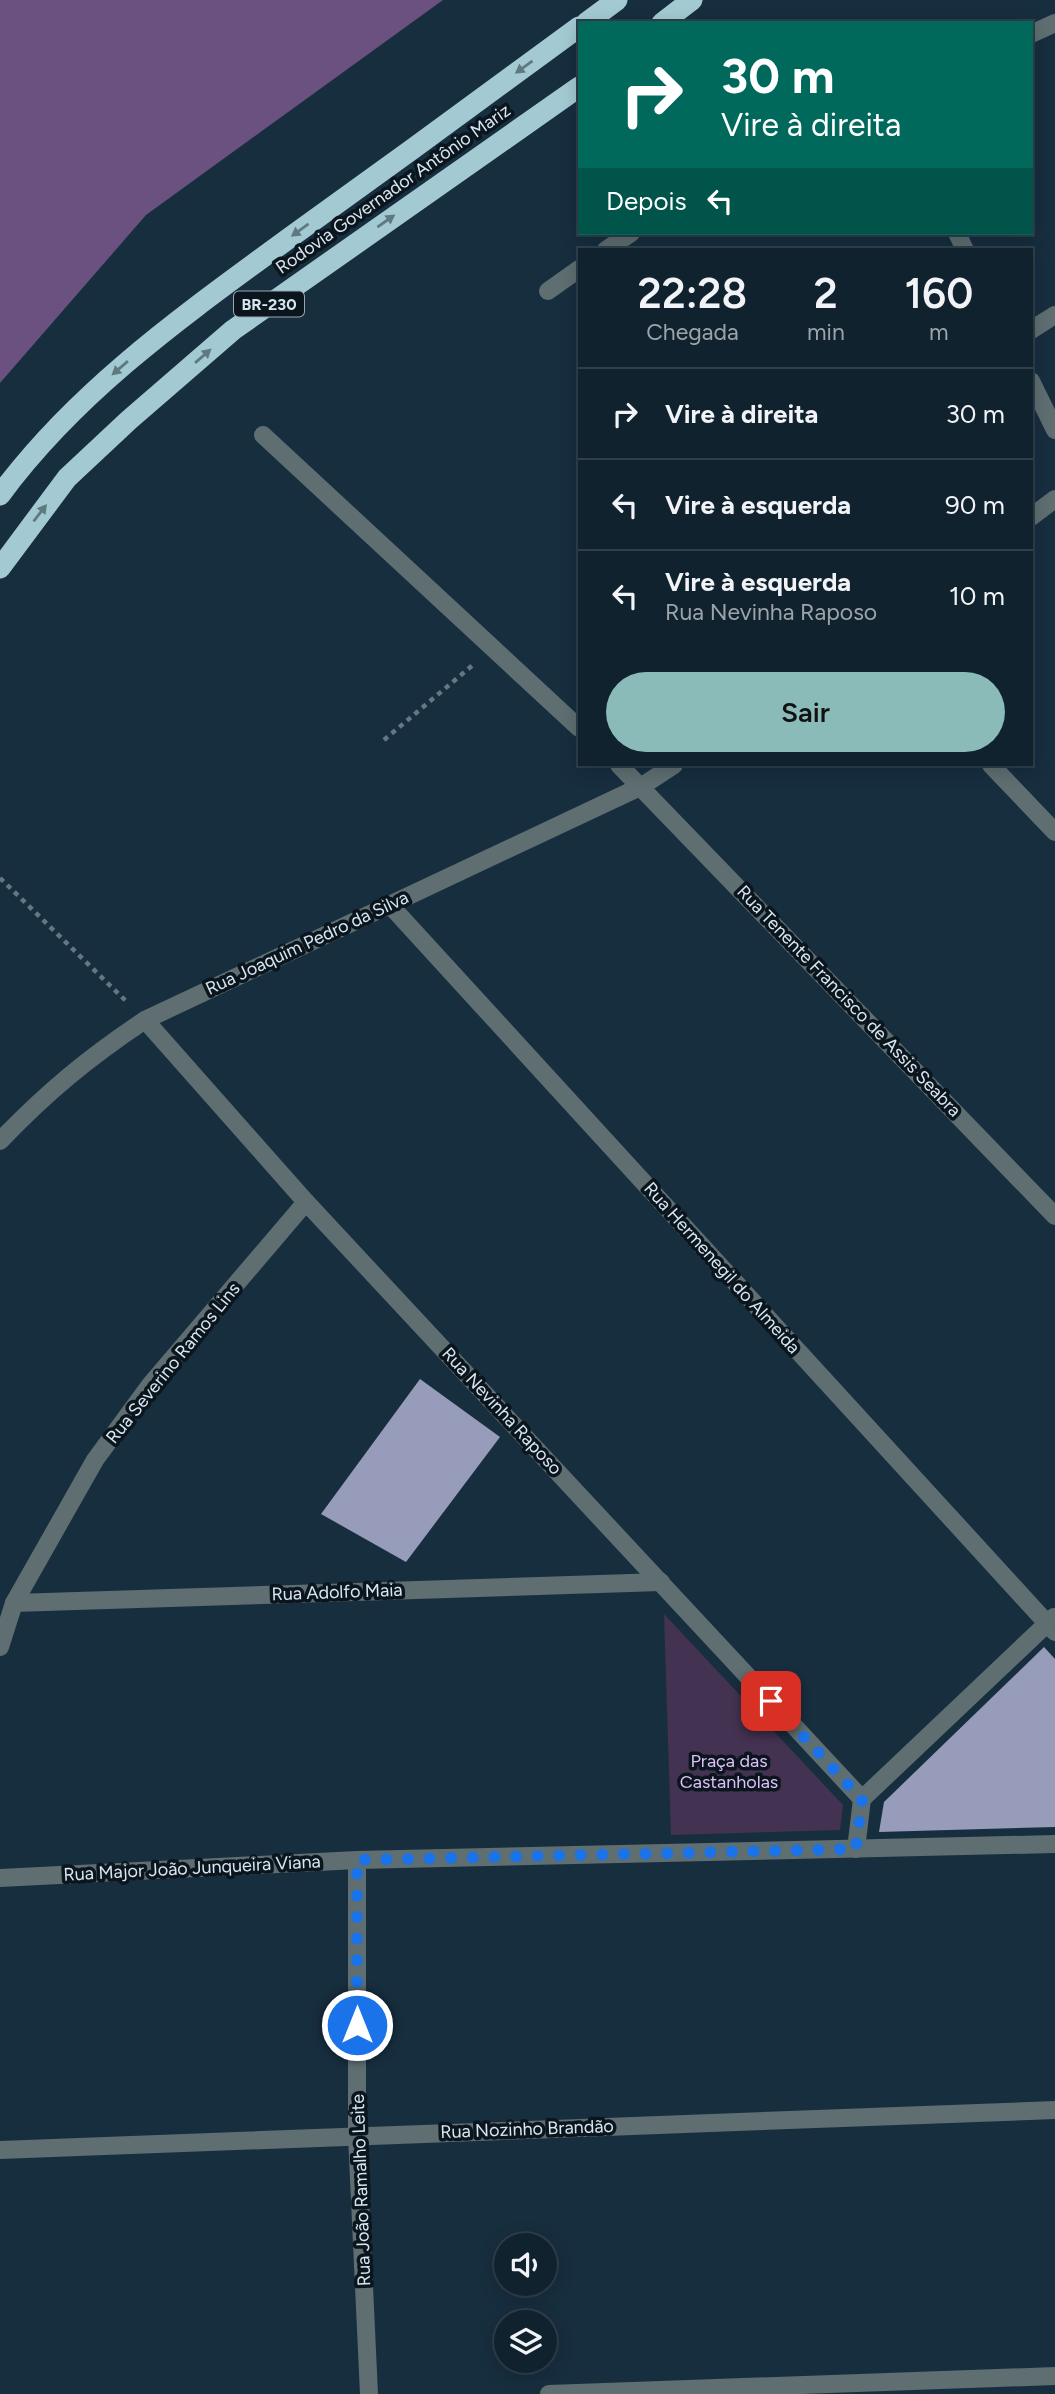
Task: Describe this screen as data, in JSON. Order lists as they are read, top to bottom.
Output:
{
  "streets": {
    "highway": ["Rodovia Governador Antônio Mariz", "BR-230"],
    "street": [
      "Rua Joaquim Pedro da Silva",
      "Rua Tenente Francisco de Assis Seabra",
      "Rua Hermenegil do Almeida",
      "Rua Severino Ramos Lins",
      "Rua Nevinha Raposo",
      "Rua Adolfo Maia",
      "Rua Major João Junqueira Viana",
      "Rua Nozinho Brandão",
      "Rua João Ramalho Leite"
    ]
  },
  "crossings": [
    ["Rua Joaquim Pedro da Silva", "Rua Tenente Francisco de Assis Seabra"],
    ["Rua Joaquim Pedro da Silva", "Rua Hermenegil do Almeida"],
    ["Rua Joaquim Pedro da Silva", "Rua Nevinha Raposo"],
    ["Rua Severino Ramos Lins", "Rua Nevinha Raposo"],
    ["Rua Severino Ramos Lins", "Rua Adolfo Maia"],
    ["Rua Nevinha Raposo", "Rua Adolfo Maia"],
    ["Rua Major João Junqueira Viana", "Rua João Ramalho Leite"],
    ["Rua Nozinho Brandão", "Rua João Ramalho Leite"]
  ],
  "parks": ["Praça das Castanholas"],
  "page": {
    "turn": ["30 m", "Vire à direita"],
    "then": "Depois",
    "eta": [
      "22:28",
      "Chegada",
      "2",
      "min",
      "160",
      "m"
    ],
    "list": [
      {
        "name": "Vire à direita",
        "value": "30 m"
      },
      {
        "name": "Vire à esquerda",
        "value": "90 m"
      },
      {
        "name": "Vire à esquerda",
        "note": "Rua Nevinha Raposo",
        "value": "10 m"
      }
    ],
    "buttons": "Sair"
  }
}
